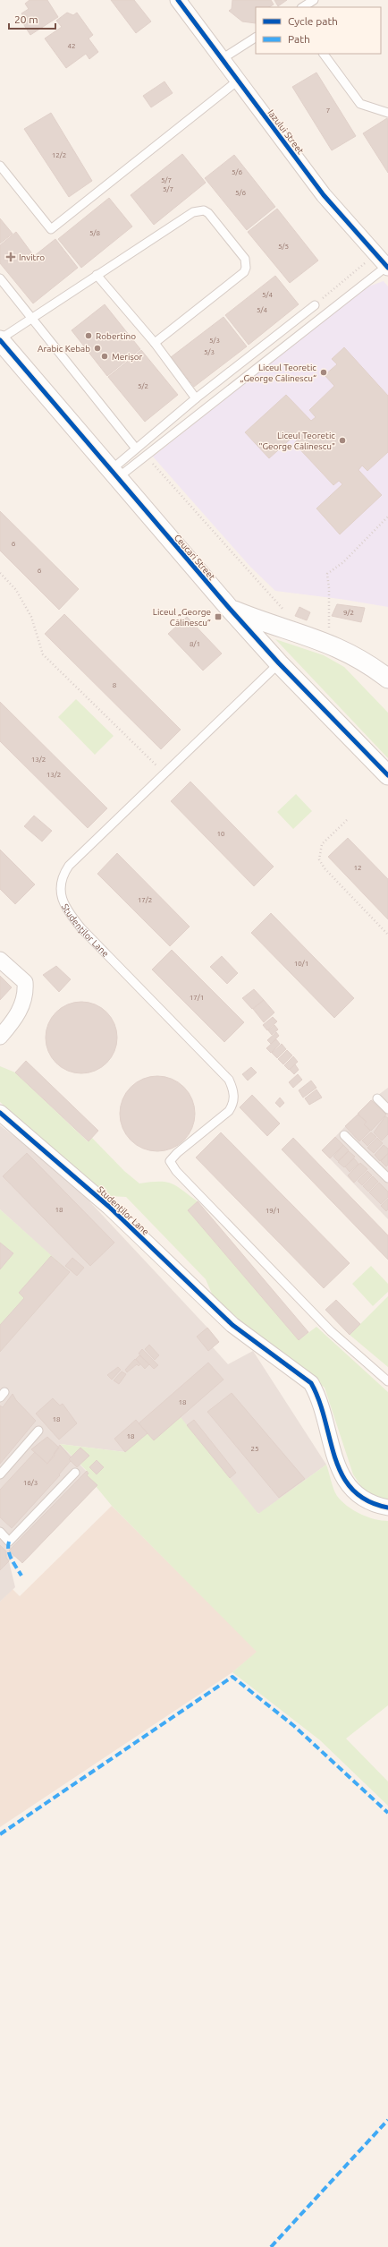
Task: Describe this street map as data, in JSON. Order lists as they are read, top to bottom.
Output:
{
  "streets": {
    "street": ["Iazului Street", "Ceucari Street", "Studenților Lane"]
  },
  "places": {
    "health": ["Invitro"],
    "other": [
      "Robertino",
      "Arabic Kebab",
      "Merișor",
      "Liceul Teoretic „George Călinescu“",
      "Liceul Teoretic \"George Călinescu\""
    ],
    "transit": ["Liceul „George Călinescu”"]
  },
  "house_numbers": [
    "42",
    "7",
    "12/2",
    "5/6",
    "5/7",
    "5/7",
    "5/6",
    "5/8",
    "5/5",
    "5/4",
    "5/4",
    "5/3",
    "5/3",
    "5/2",
    "6",
    "6",
    "9/2",
    "8/1",
    "8",
    "13/2",
    "13/2",
    "10",
    "12",
    "17/2",
    "10/1",
    "17/1",
    "18",
    "19/1",
    "18",
    "18",
    "18",
    "25",
    "16/3"
  ],
  "legend": ["Cycle path", "Path"],
  "scale_bar": "20 m"
}
